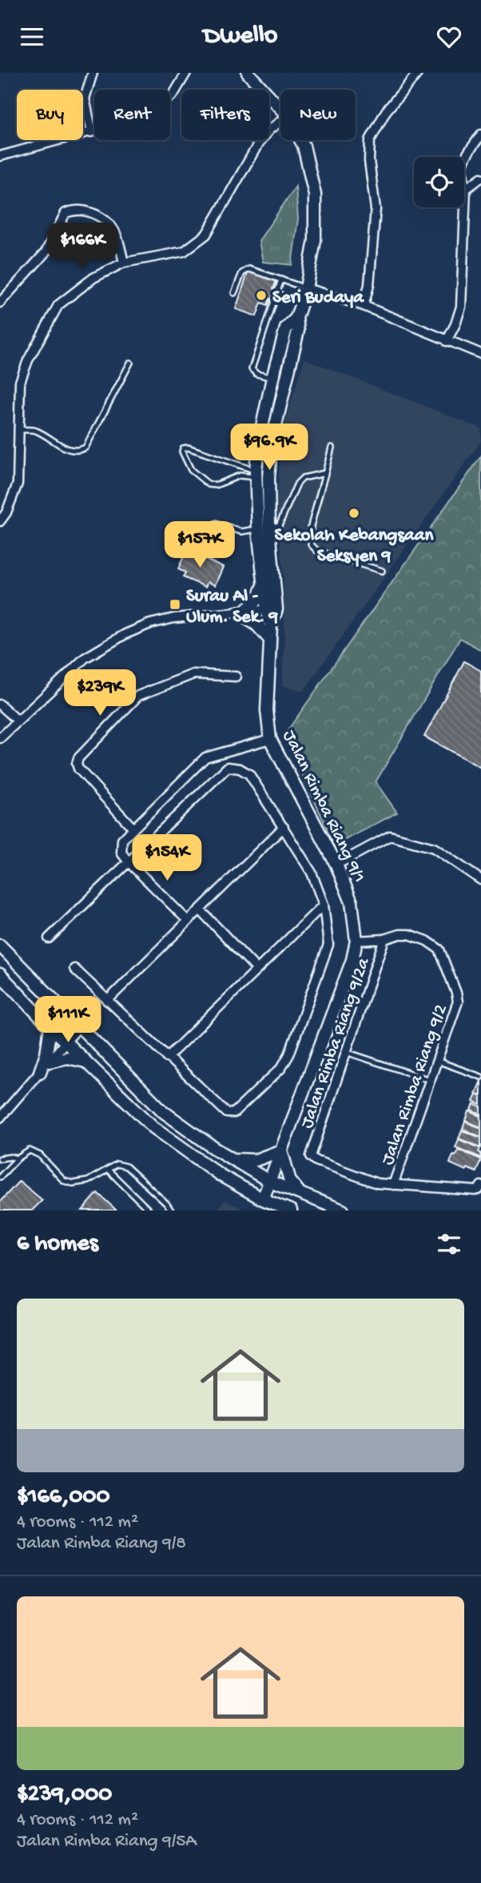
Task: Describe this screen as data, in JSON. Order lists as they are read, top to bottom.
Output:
{
  "streets": {
    "street": ["Jalan Rimba Riang 9/1", "Jalan Rimba Riang 9/2a", "Jalan Rimba Riang 9/2"]
  },
  "crossings": [
    ["Jalan Rimba Riang 9/1", "Jalan Rimba Riang 9/2"],
    ["Jalan Rimba Riang 9/2a", "Jalan Rimba Riang 9/2"]
  ],
  "places": {
    "other": ["Seri Budaya", "Sekolah Kebangsaan Seksyen 9"],
    "transit": ["Surau Al - Ulum. Sek. 9"]
  },
  "page": {
    "header": "Dwello",
    "chip": [
      "Buy",
      "Rent",
      "Filters",
      "New"
    ],
    "price": [
      "$166K",
      "$96.9K",
      "$157K",
      "$239K",
      "$154K",
      "$111K"
    ],
    "heading": "6 homes",
    "list": [
      {
        "name": "$166,000",
        "note": "4 rooms · 112 m² · Jalan Rimba Riang 9/8"
      },
      {
        "name": "$239,000",
        "note": "4 rooms · 112 m² · Jalan Rimba Riang 9/5A"
      }
    ]
  }
}
